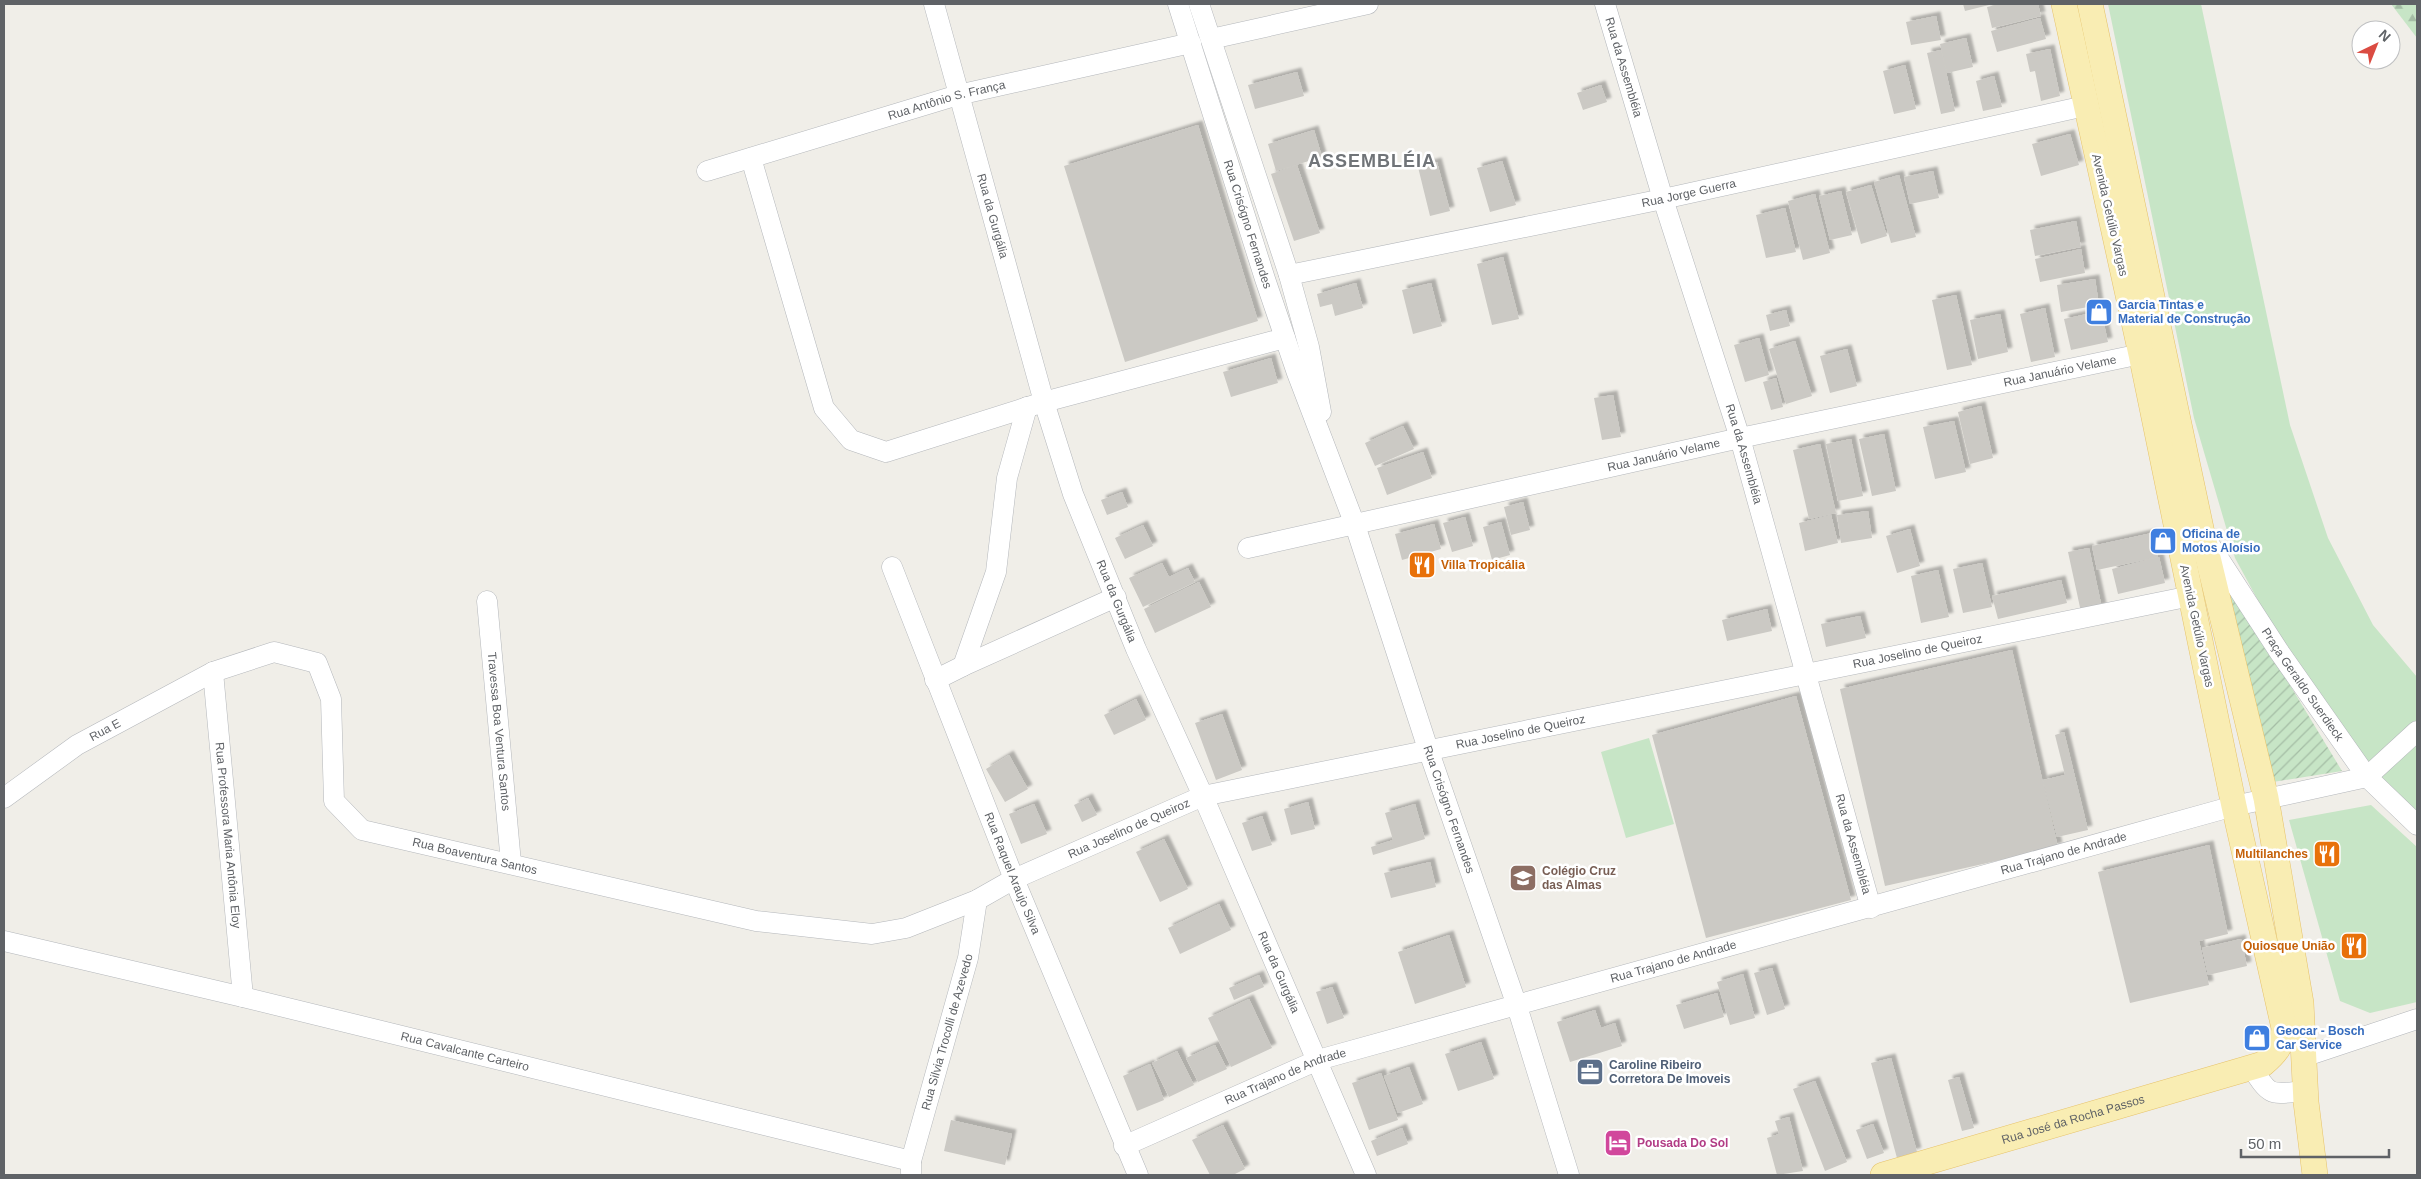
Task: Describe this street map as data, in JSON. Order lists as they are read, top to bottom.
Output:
{
  "streets": {
    "main road": ["Avenida Getúlio Vargas", "Rua José da Rocha Passos"],
    "street": [
      "Rua da Assembléia",
      "Rua Antônio S. França",
      "Rua Jorge Guerra",
      "Rua da Gurgália",
      "Rua Crisógno Fernandes",
      "Rua Januário Velame",
      "Rua Joselino de Queiroz",
      "Praça Geraldo Suerdieck",
      "Rua E",
      "Travessa Boa Ventura Santos",
      "Rua Professora Maria Antônia Eloy",
      "Rua Trajano de Andrade",
      "Rua Boaventura Santos",
      "Rua Raquel Araujo Silva",
      "Rua Silvia Trocolli de Azevedo",
      "Rua Cavalcante Carteiro"
    ]
  },
  "crossings": [
    ["Rua da Assembléia", "Rua Jorge Guerra"],
    ["Rua da Assembléia", "Rua Januário Velame"],
    ["Rua da Assembléia", "Rua Joselino de Queiroz"],
    ["Rua da Assembléia", "Rua Trajano de Andrade"],
    ["Rua Antônio S. França", "Rua da Gurgália"],
    ["Rua Antônio S. França", "Rua Crisógno Fernandes"],
    ["Rua Jorge Guerra", "Avenida Getúlio Vargas"],
    ["Rua Jorge Guerra", "Rua Crisógno Fernandes"],
    ["Avenida Getúlio Vargas", "Rua Januário Velame"],
    ["Avenida Getúlio Vargas", "Rua Joselino de Queiroz"],
    ["Avenida Getúlio Vargas", "Praça Geraldo Suerdieck"],
    ["Avenida Getúlio Vargas", "Rua Trajano de Andrade"],
    ["Avenida Getúlio Vargas", "Rua José da Rocha Passos"],
    ["Rua da Gurgália", "Rua Joselino de Queiroz"],
    ["Rua da Gurgália", "Rua Trajano de Andrade"],
    ["Rua Crisógno Fernandes", "Rua Januário Velame"],
    ["Rua Crisógno Fernandes", "Rua Joselino de Queiroz"],
    ["Rua Crisógno Fernandes", "Rua Trajano de Andrade"],
    ["Rua Joselino de Queiroz", "Rua Boaventura Santos"],
    ["Rua Joselino de Queiroz", "Rua Raquel Araujo Silva"],
    ["Rua Joselino de Queiroz", "Rua Silvia Trocolli de Azevedo"],
    ["Praça Geraldo Suerdieck", "Rua Trajano de Andrade"],
    ["Rua E", "Rua Professora Maria Antônia Eloy"],
    ["Rua E", "Rua Boaventura Santos"],
    ["Travessa Boa Ventura Santos", "Rua Boaventura Santos"],
    ["Rua Professora Maria Antônia Eloy", "Rua Boaventura Santos"],
    ["Rua Professora Maria Antônia Eloy", "Rua Cavalcante Carteiro"],
    ["Rua Trajano de Andrade", "Rua Raquel Araujo Silva"],
    ["Rua Silvia Trocolli de Azevedo", "Rua Cavalcante Carteiro"]
  ],
  "districts": ["ASSEMBLÉIA"],
  "places": {
    "shop": ["Garcia Tintas e Material de Construção", "Oficina de Motos Aloísio", "Geocar - Bosch Car Service"],
    "restaurant": ["Villa Tropicália", "Multilanches", "Quiosque União"],
    "school or university": ["Colégio Cruz das Almas"],
    "office": ["Caroline Ribeiro Corretora De Imoveis"],
    "hotel": ["Pousada Do Sol"]
  },
  "scale_bar": "50 m",
  "north": "top right"
}
